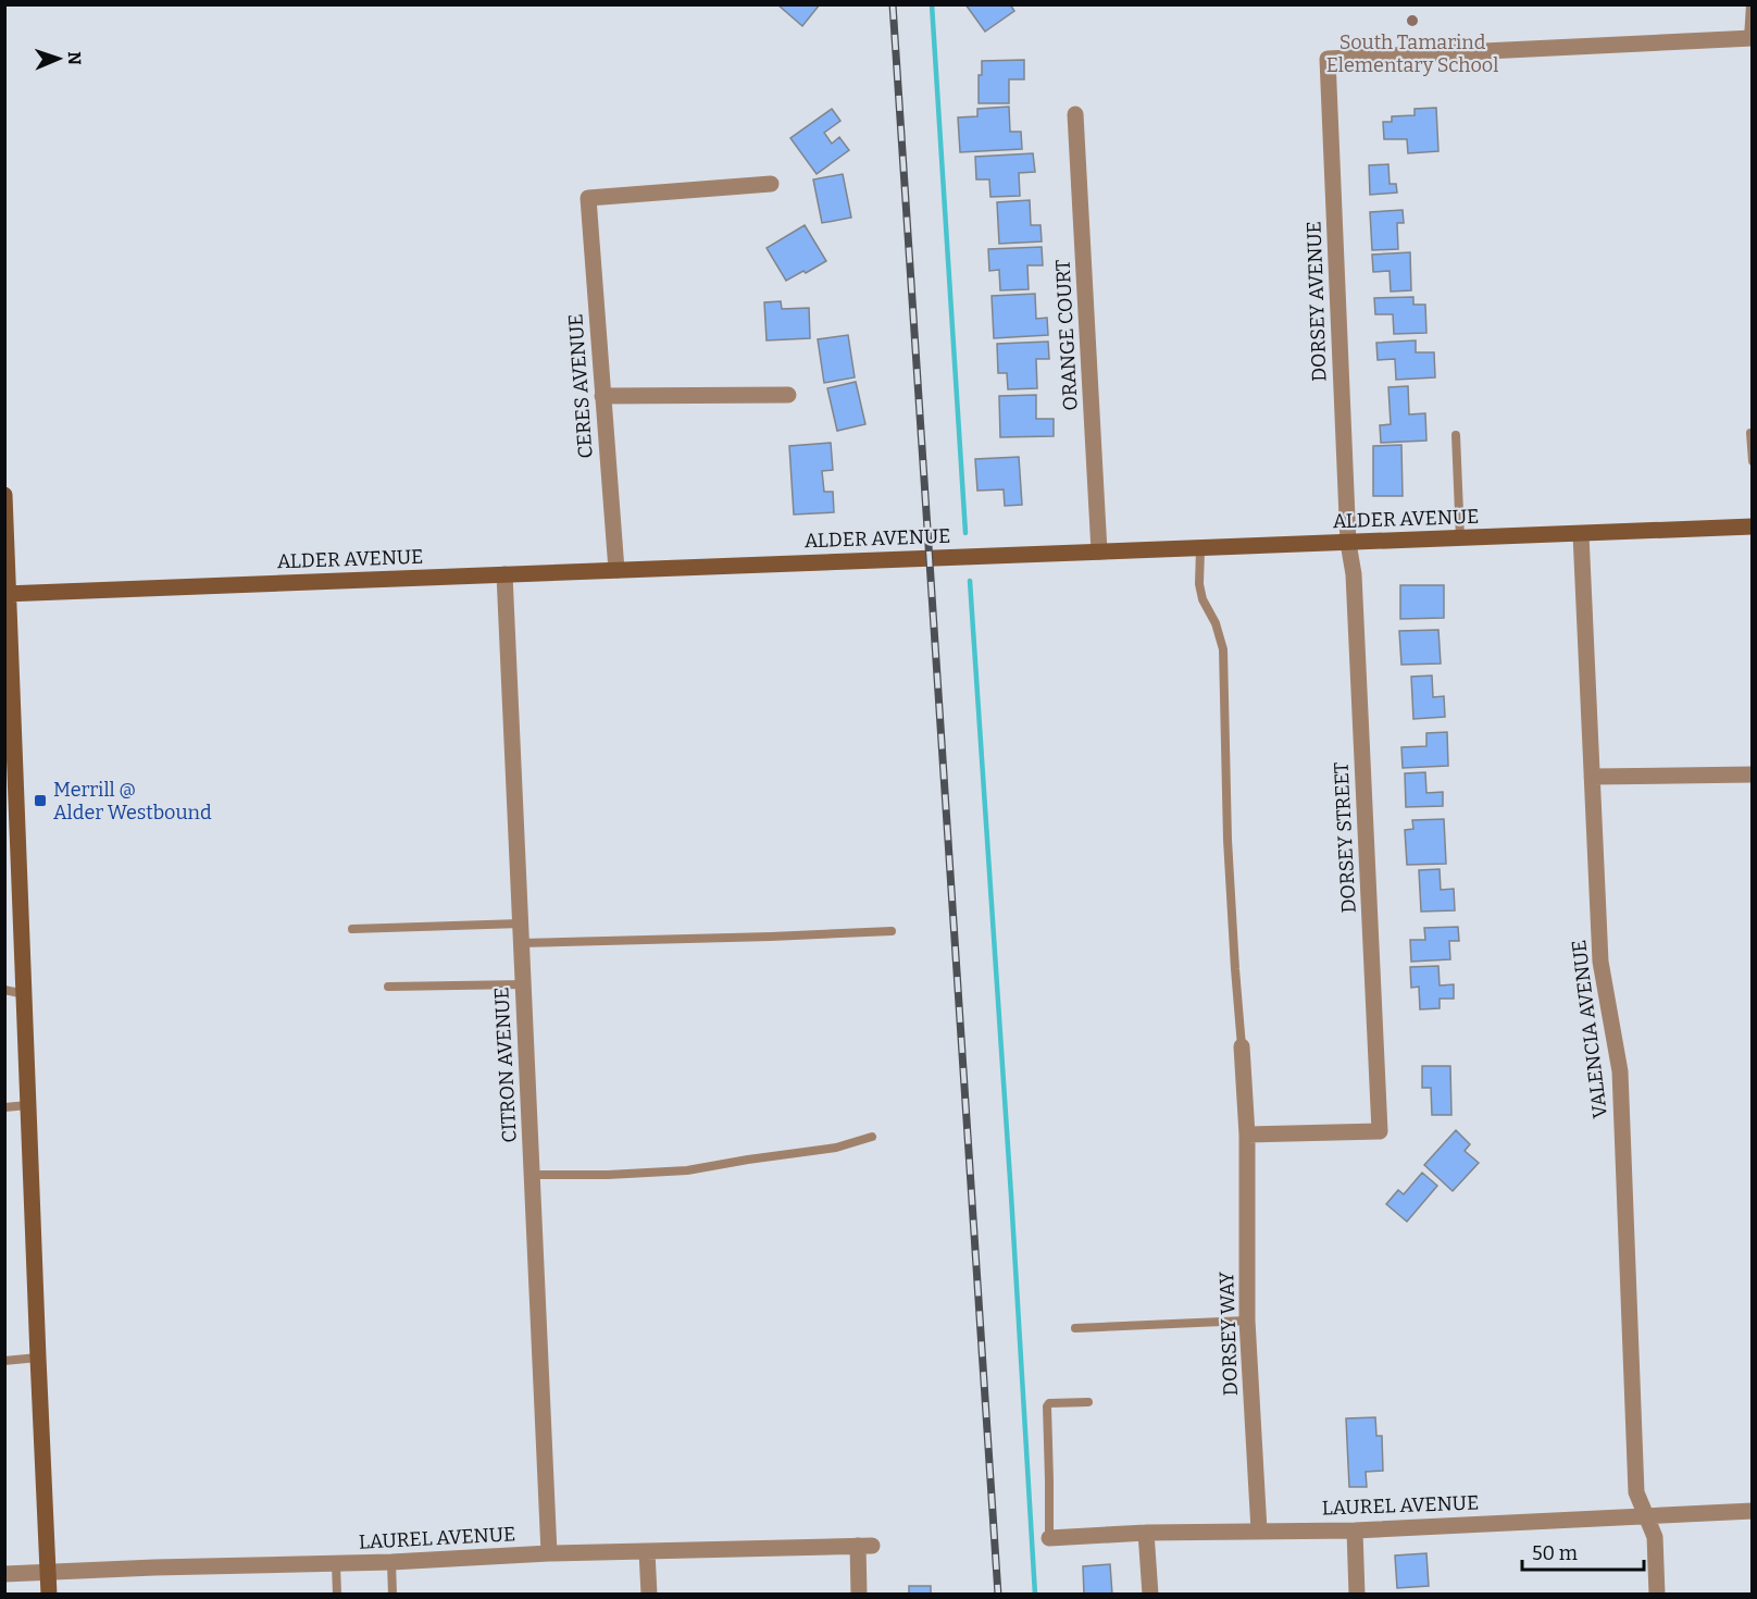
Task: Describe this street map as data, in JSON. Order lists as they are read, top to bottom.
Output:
{
  "streets": {
    "main road": ["ALDER AVENUE"],
    "street": [
      "DORSEY AVENUE",
      "ORANGE COURT",
      "CERES AVENUE",
      "DORSEY STREET",
      "VALENCIA AVENUE",
      "CITRON AVENUE",
      "DORSEY WAY",
      "LAUREL AVENUE"
    ]
  },
  "crossings": [
    ["DORSEY AVENUE", "ALDER AVENUE"],
    ["DORSEY AVENUE", "DORSEY STREET"],
    ["ORANGE COURT", "ALDER AVENUE"],
    ["CERES AVENUE", "ALDER AVENUE"],
    ["ALDER AVENUE", "DORSEY STREET"],
    ["ALDER AVENUE", "VALENCIA AVENUE"],
    ["ALDER AVENUE", "CITRON AVENUE"],
    ["DORSEY STREET", "DORSEY WAY"],
    ["VALENCIA AVENUE", "LAUREL AVENUE"],
    ["CITRON AVENUE", "LAUREL AVENUE"],
    ["DORSEY WAY", "LAUREL AVENUE"]
  ],
  "places": {
    "other": ["South Tamarind Elementary School"],
    "transit": ["Merrill @ Alder Westbound"]
  },
  "scale_bar": "50 m",
  "north": "right"
}
